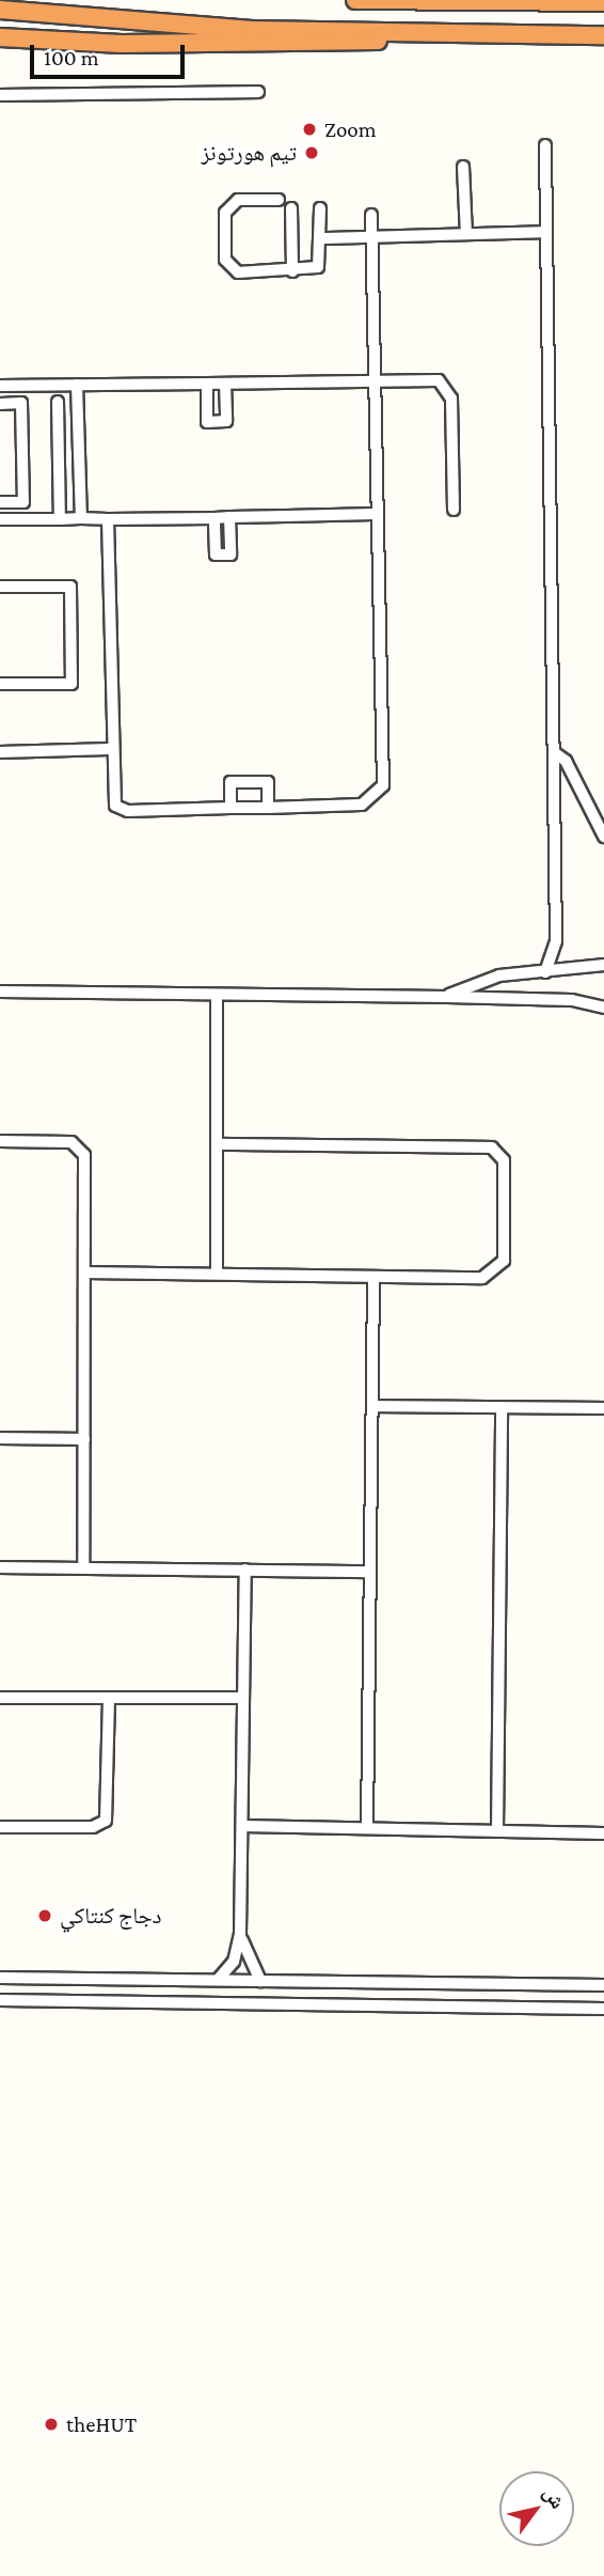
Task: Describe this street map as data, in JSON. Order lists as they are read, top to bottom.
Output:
{
  "places": [
    "Zoom",
    "تيم هورتونز",
    "دجاج كنتاكي",
    "theHUT"
  ],
  "scale_bar": "100 m",
  "north": "top right"
}
